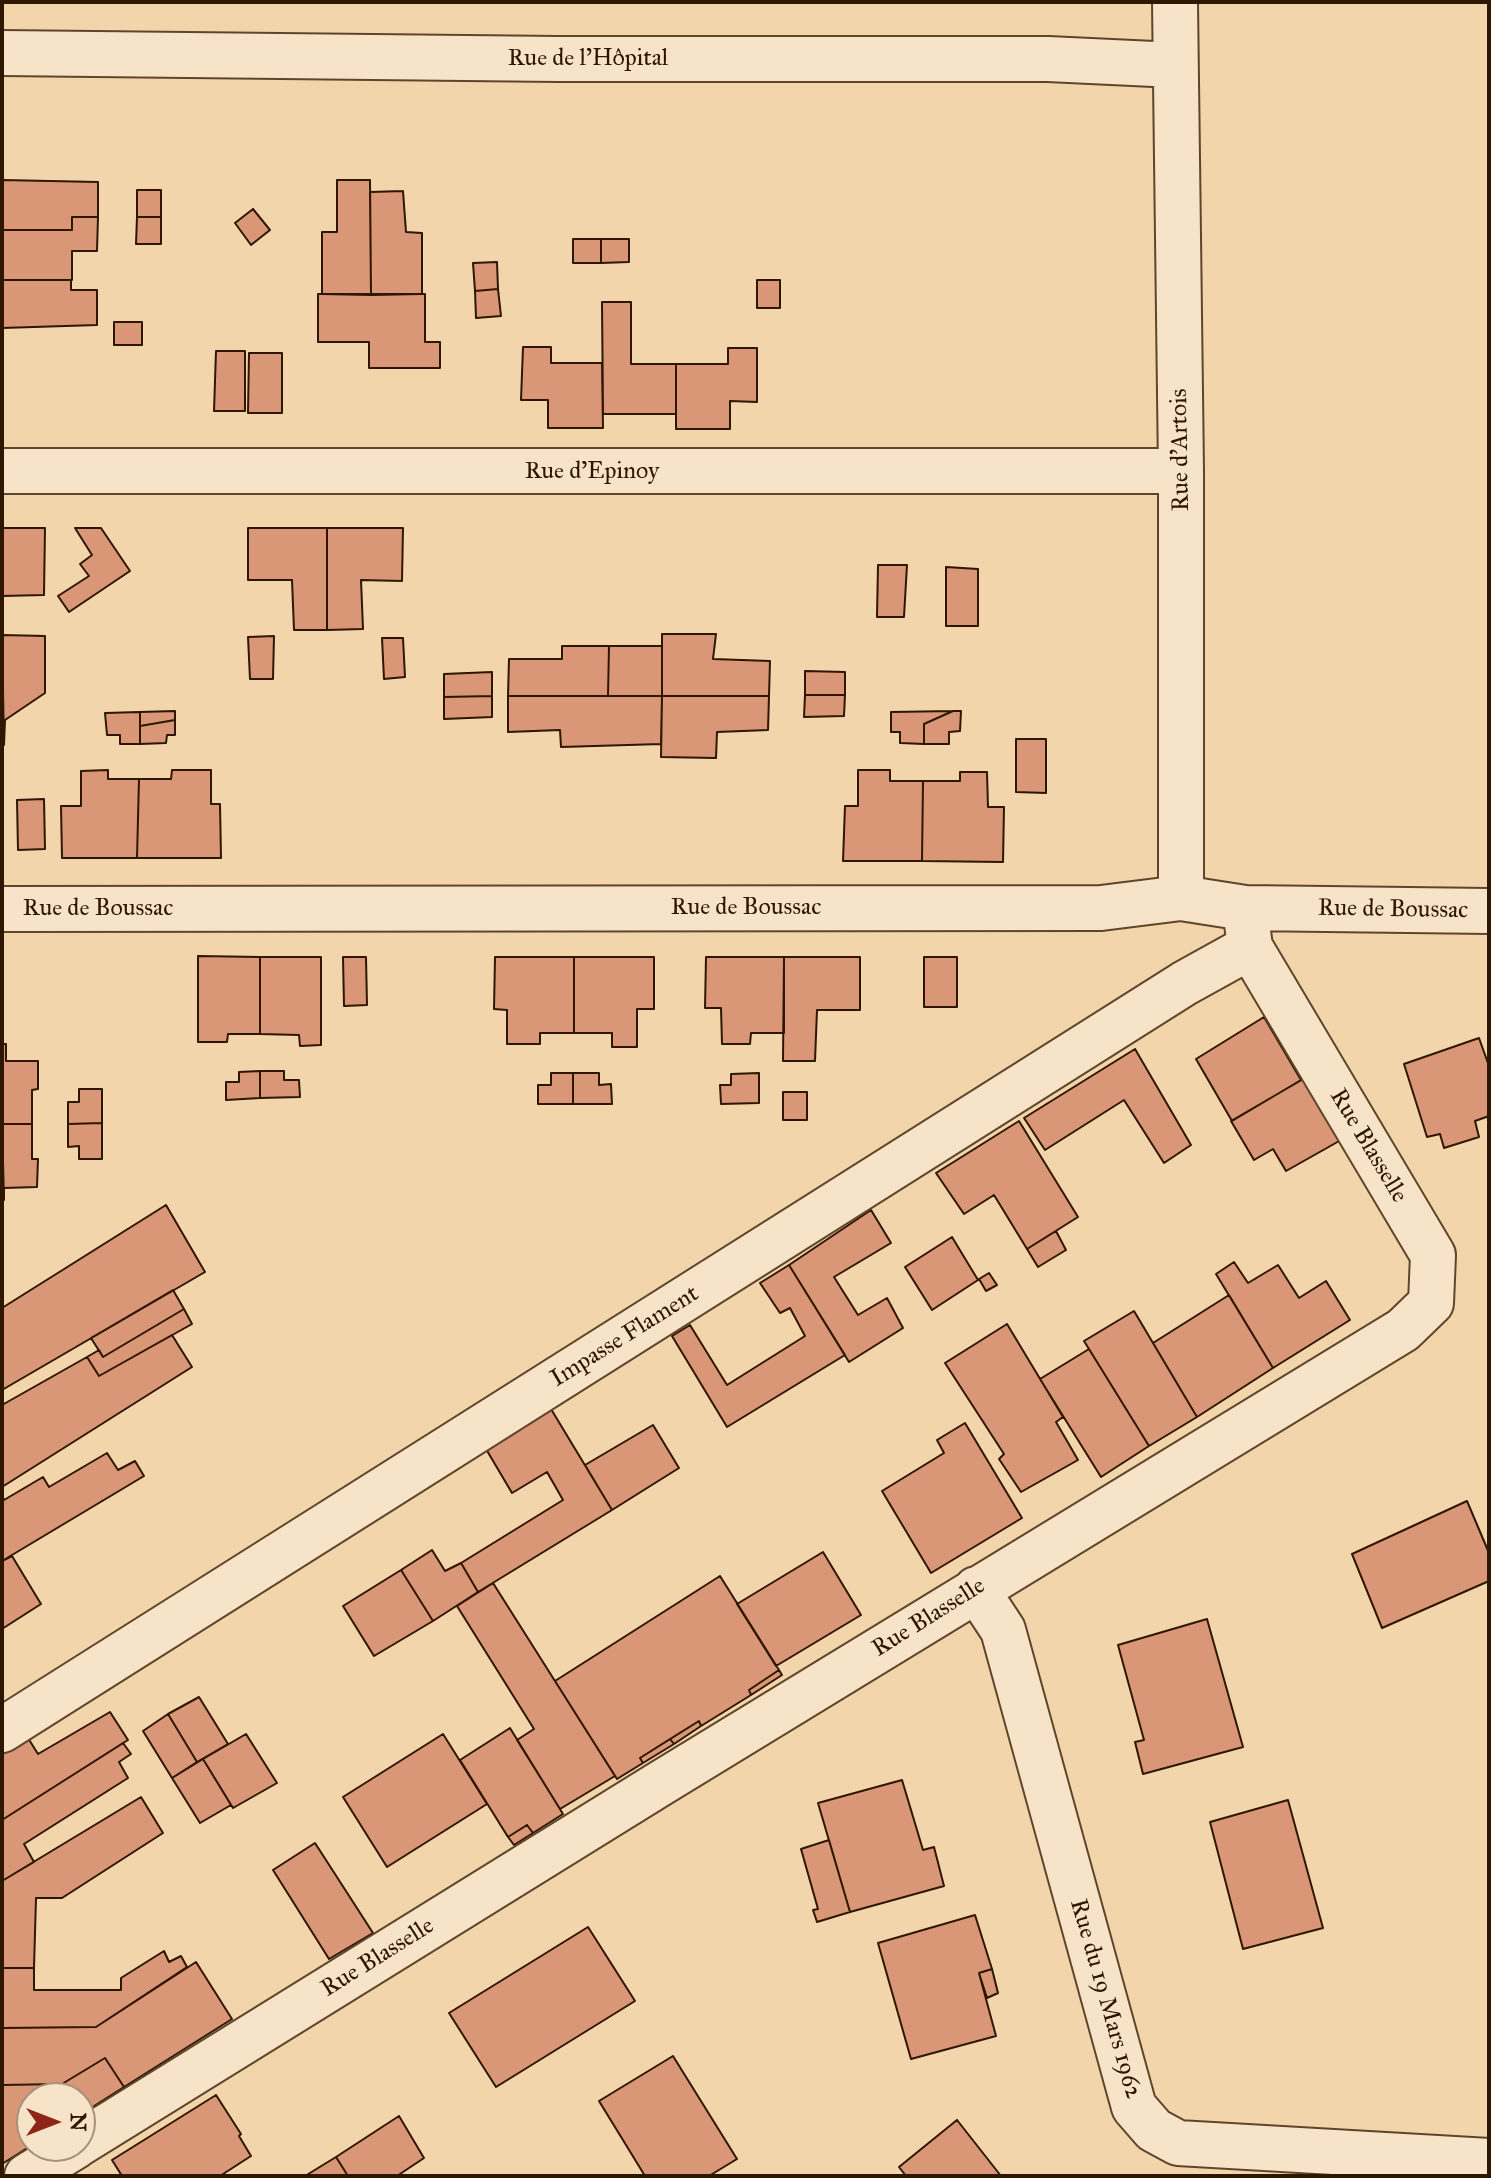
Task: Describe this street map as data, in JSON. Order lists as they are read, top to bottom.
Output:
{
  "streets": {
    "street": [
      "Rue de l'Hôpital",
      "Rue d'Artois",
      "Rue d'Epinoy",
      "Rue de Boussac",
      "Rue Blasselle",
      "Impasse Flament",
      "Rue du 19 Mars 1962"
    ]
  },
  "crossings": [
    ["Rue de l'Hôpital", "Rue d'Artois"],
    ["Rue d'Artois", "Rue d'Epinoy"],
    ["Rue d'Artois", "Rue de Boussac"],
    ["Rue de Boussac", "Rue Blasselle"],
    ["Rue de Boussac", "Impasse Flament"],
    ["Rue Blasselle", "Impasse Flament"],
    ["Rue Blasselle", "Rue du 19 Mars 1962"]
  ],
  "north": "right"
}
